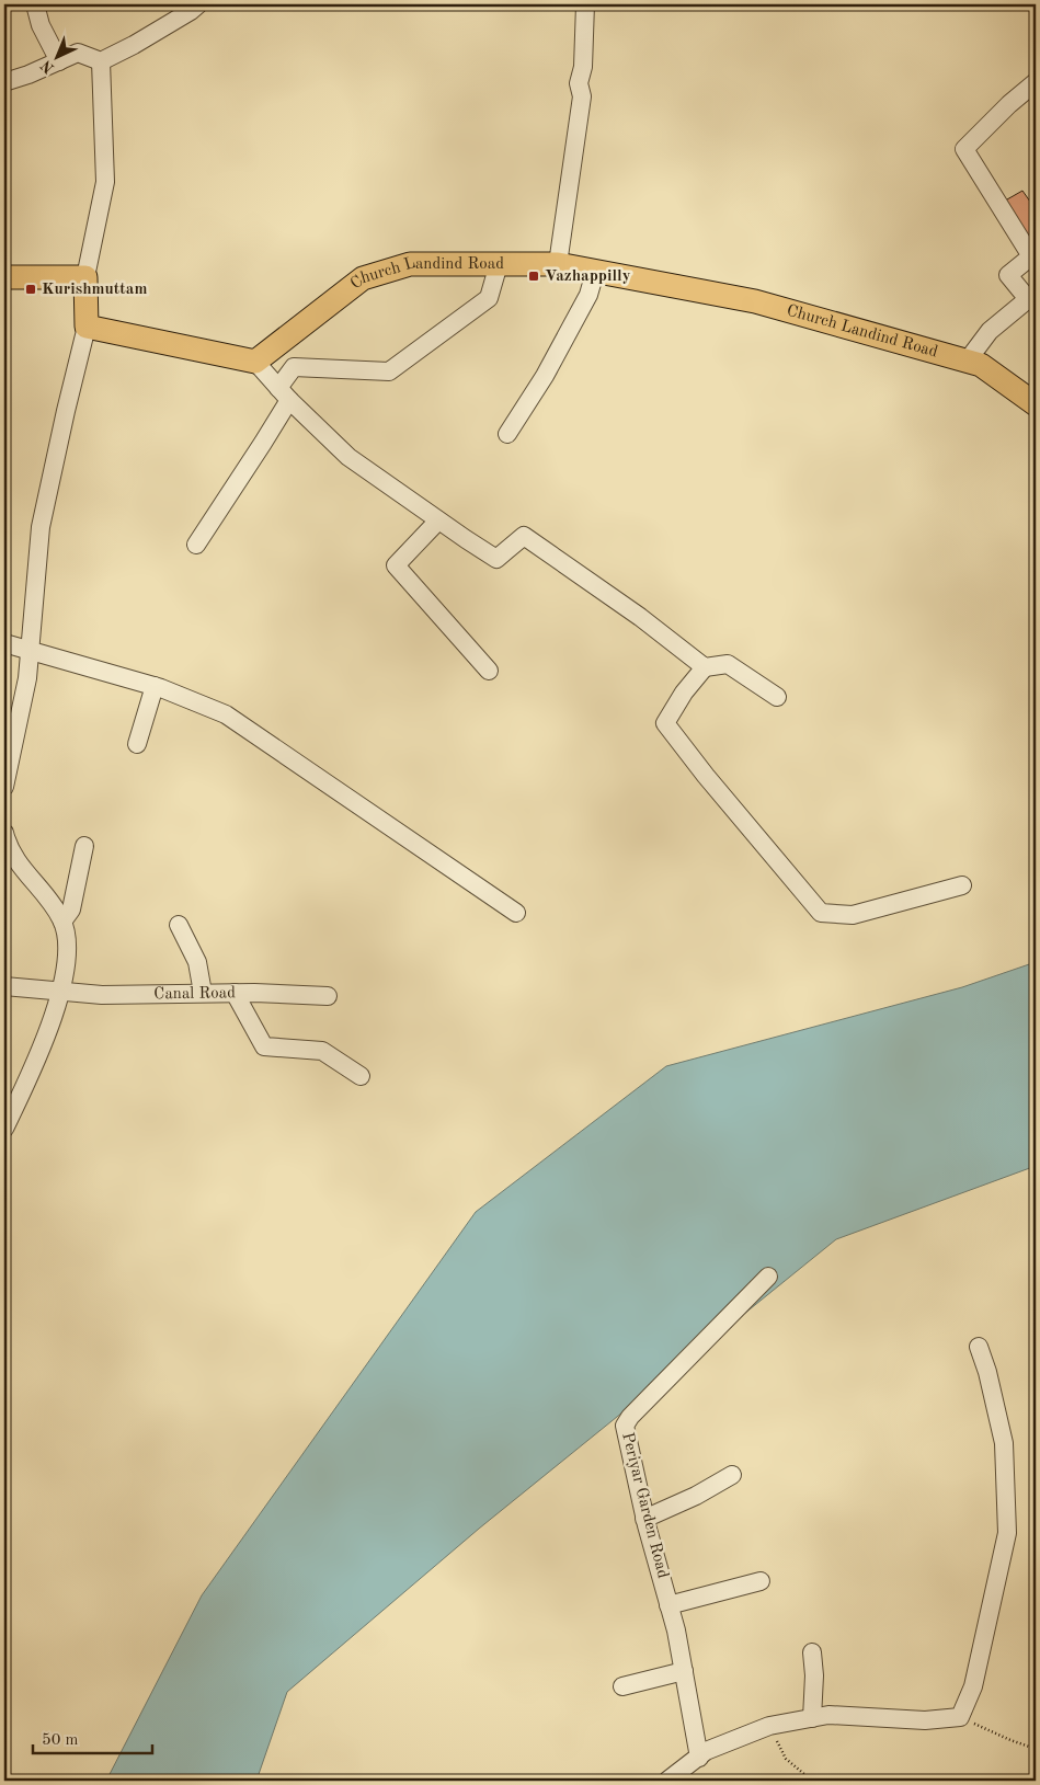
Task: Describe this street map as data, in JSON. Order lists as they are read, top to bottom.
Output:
{
  "streets": {
    "main road": ["Church Landind Road"],
    "street": ["Canal Road", "Periyar Garden Road"]
  },
  "places": {
    "transit": ["Vazhappilly", "Kurishmuttam"]
  },
  "scale_bar": "50 m",
  "north": "bottom left"
}
